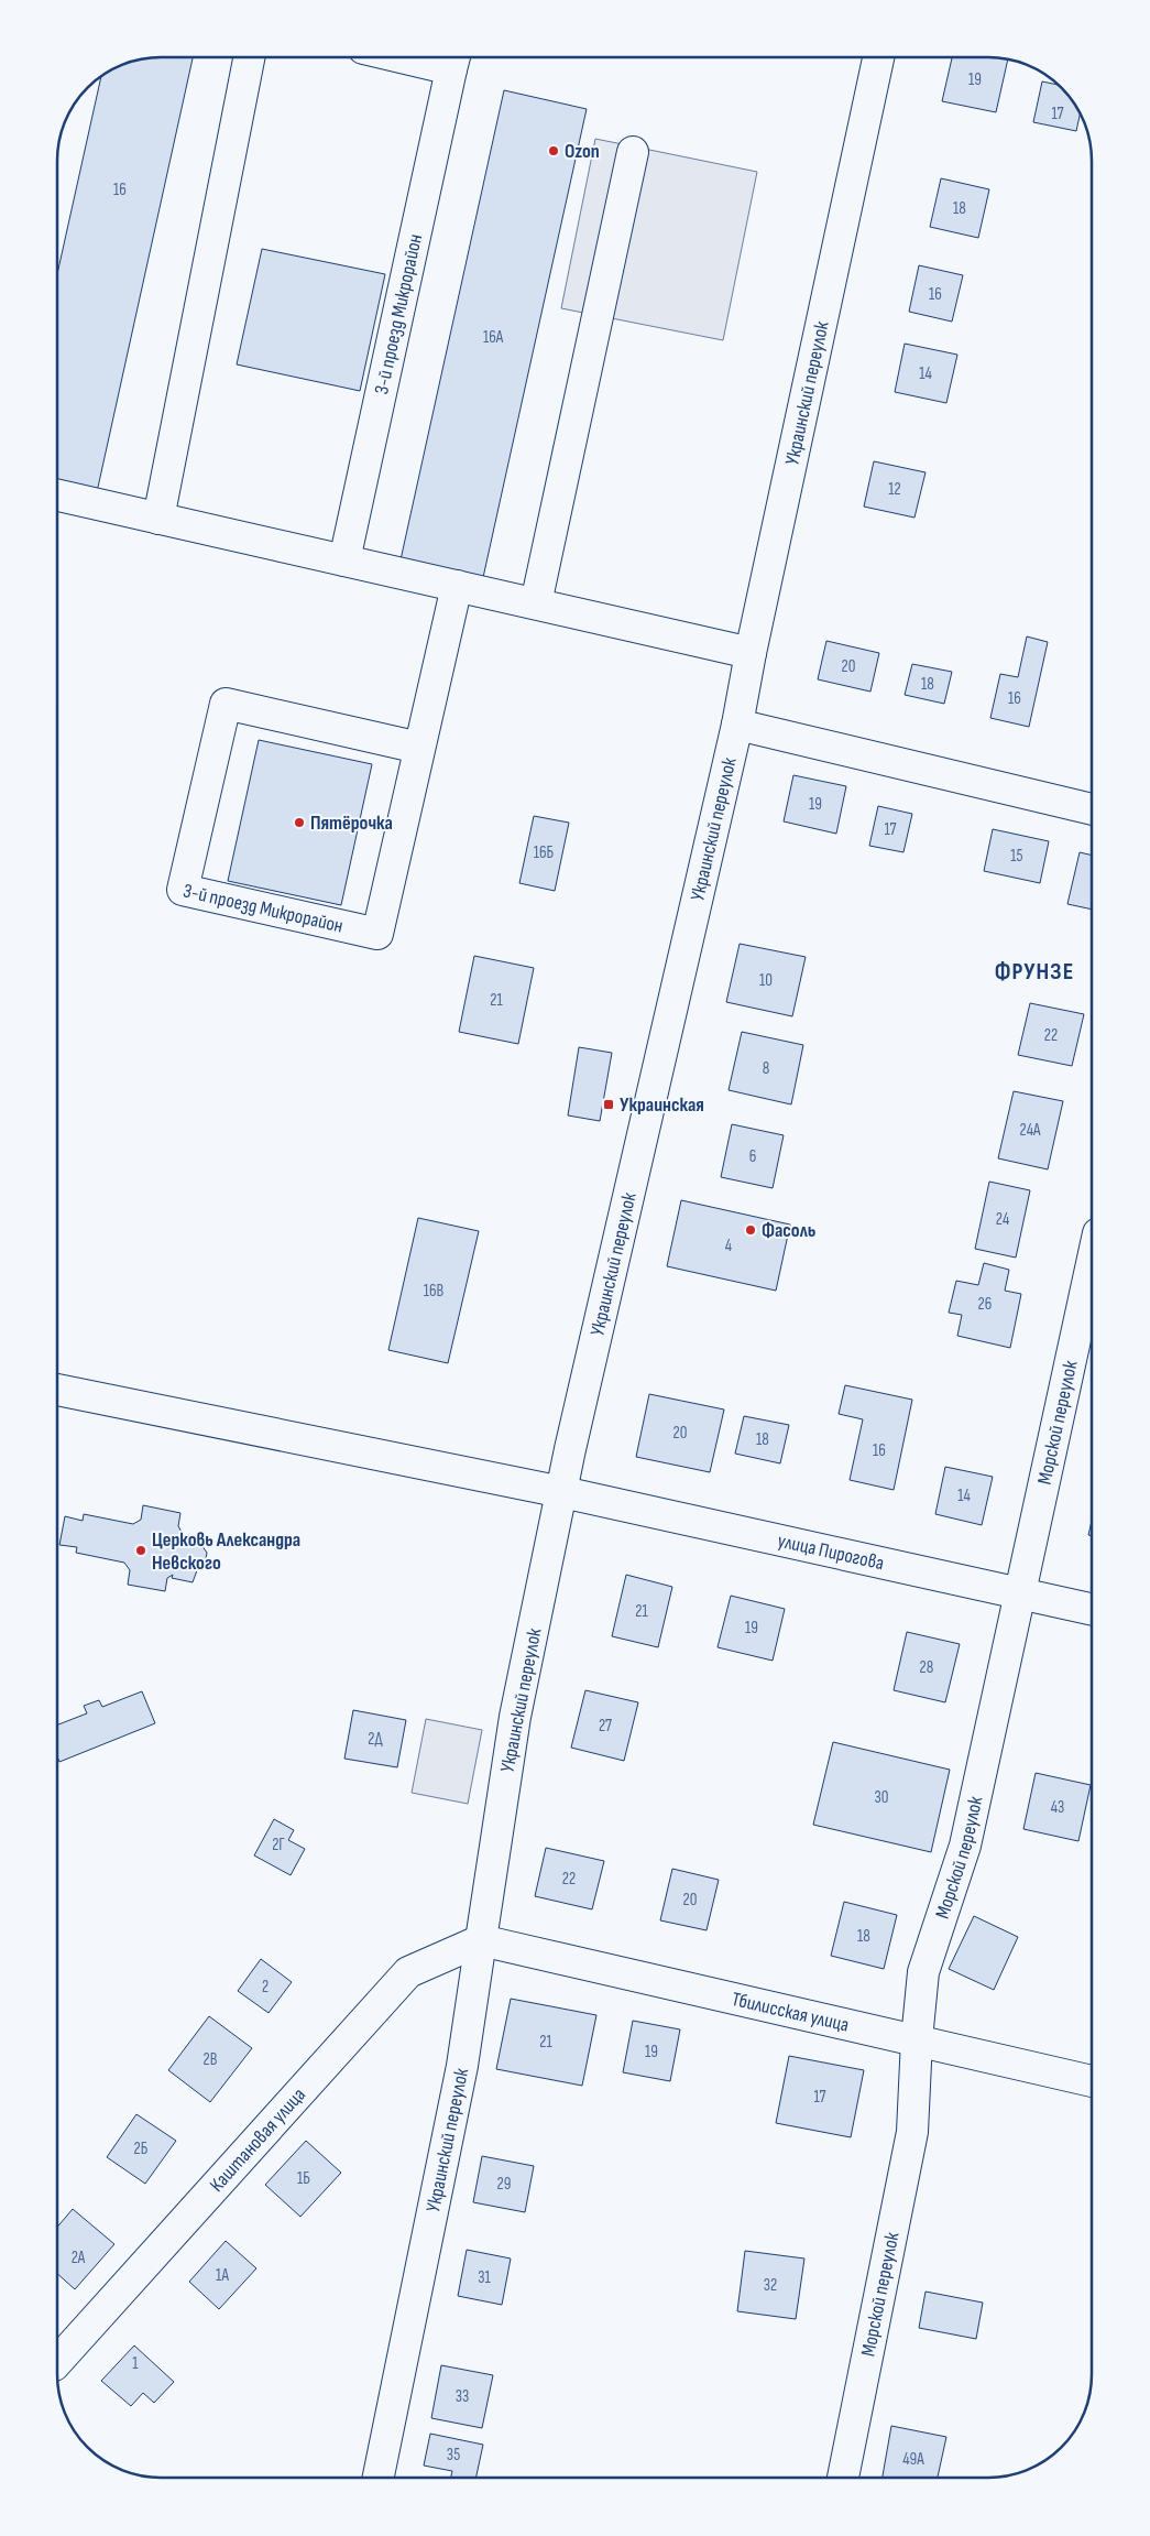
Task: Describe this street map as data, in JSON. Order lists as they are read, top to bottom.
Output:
{
  "streets": {
    "street": [
      "3-й проезд Микрорайон",
      "Украинский переулок",
      "Морской переулок",
      "улица Пирогова",
      "Тбилисская улица",
      "Каштановая улица"
    ]
  },
  "crossings": [
    ["Украинский переулок", "улица Пирогова"],
    ["Украинский переулок", "Тбилисская улица"],
    ["Украинский переулок", "Каштановая улица"],
    ["Морской переулок", "улица Пирогова"],
    ["Морской переулок", "Тбилисская улица"],
    ["Тбилисская улица", "Каштановая улица"]
  ],
  "districts": ["ФРУНЗЕ"],
  "places": {
    "other": [
      "Ozon",
      "Пятёрочка",
      "Фасоль",
      "Церковь Александра Невского"
    ],
    "transit": ["Украинская"]
  },
  "house_numbers": [
    "19",
    "17",
    "16",
    "18",
    "16",
    "16А",
    "14",
    "12",
    "20",
    "18",
    "16",
    "19",
    "17",
    "16Б",
    "15",
    "10",
    "21",
    "22",
    "8",
    "24А",
    "6",
    "24",
    "4",
    "16В",
    "26",
    "20",
    "18",
    "16",
    "14",
    "21",
    "19",
    "28",
    "27",
    "2Д",
    "30",
    "43",
    "2Г",
    "22",
    "20",
    "18",
    "2",
    "21",
    "19",
    "2В",
    "17",
    "2Б",
    "1Б",
    "29",
    "2А",
    "1А",
    "31",
    "32",
    "1",
    "33",
    "35",
    "49А"
  ]
}
